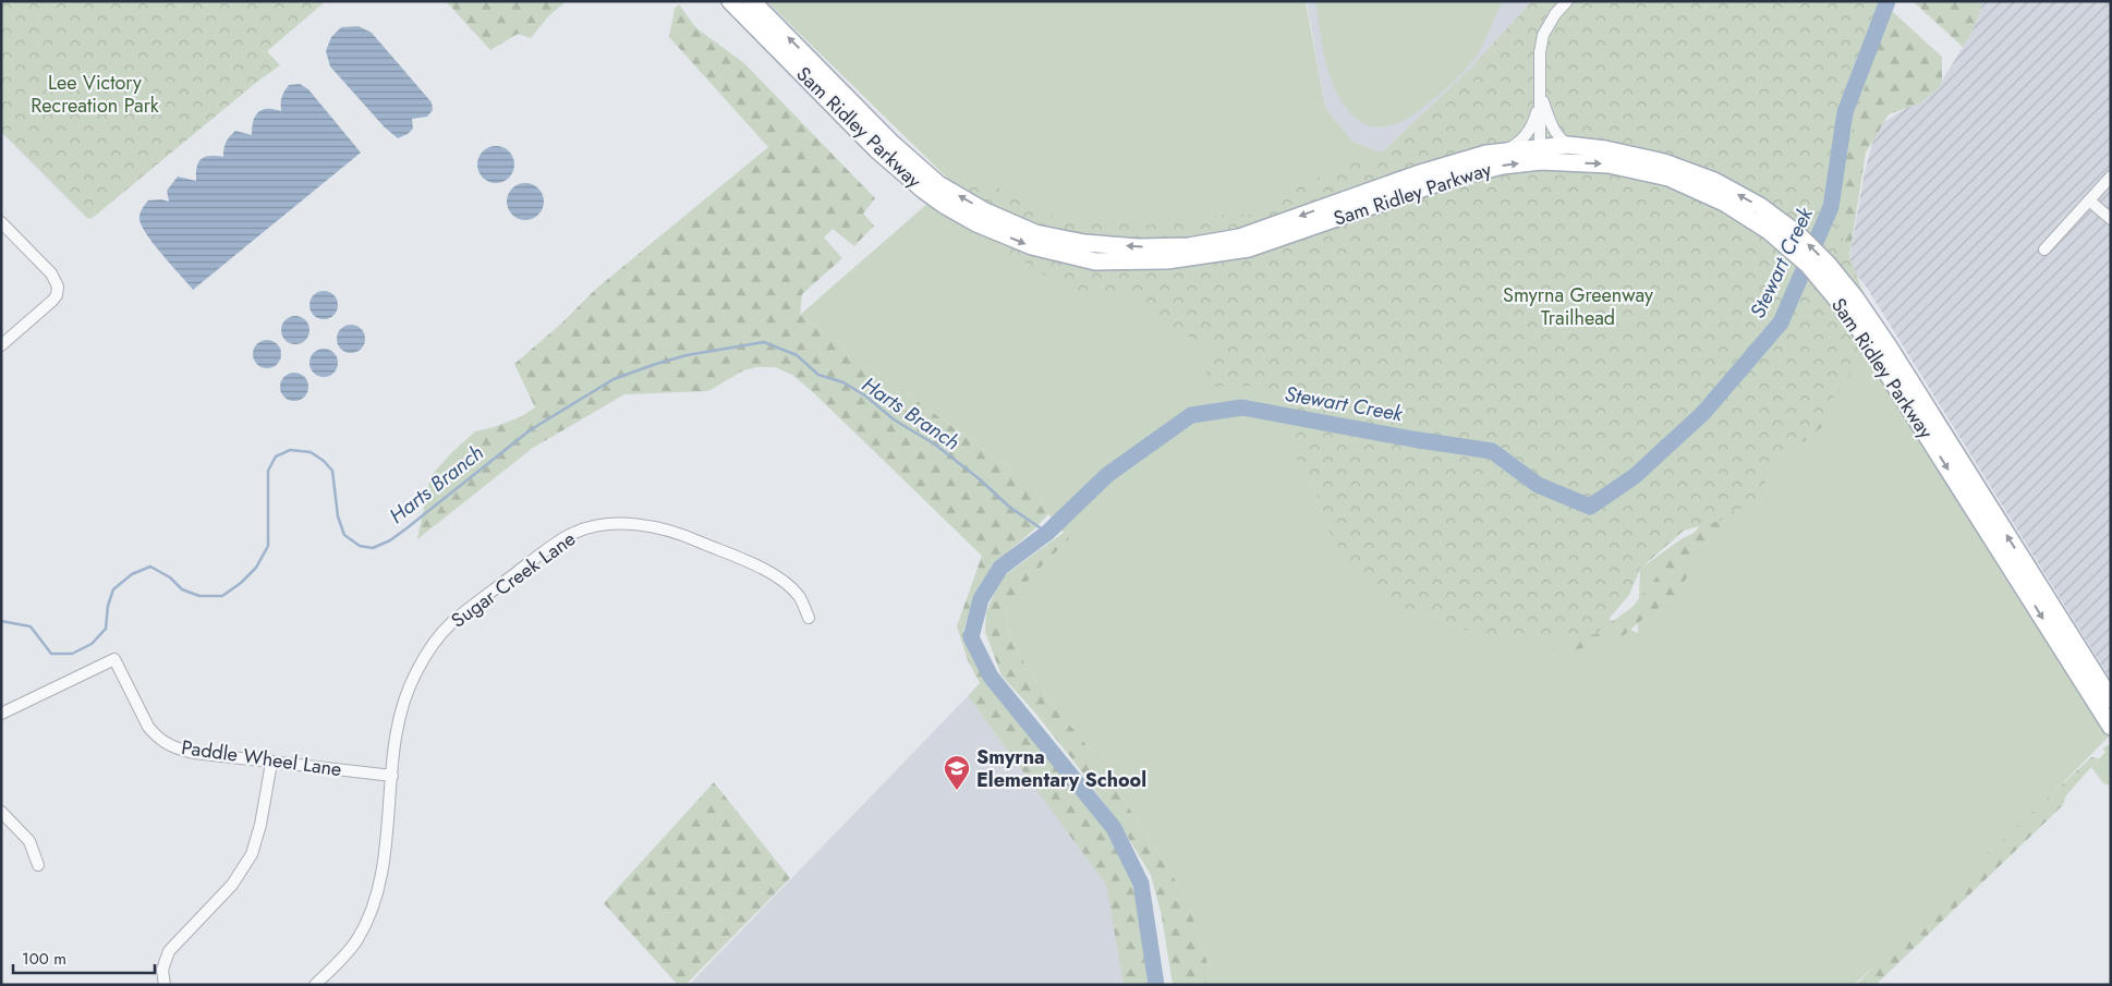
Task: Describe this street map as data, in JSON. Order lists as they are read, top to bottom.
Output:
{
  "streets": {
    "main road": ["Sam Ridley Parkway"],
    "street": ["Sugar Creek Lane", "Paddle Wheel Lane"]
  },
  "crossings": [
    ["Sugar Creek Lane", "Paddle Wheel Lane"]
  ],
  "water": ["Stewart Creek", "Harts Branch"],
  "parks": ["Lee Victory Recreation Park", "Smyrna Greenway Trailhead"],
  "places": {
    "school or university": ["Smyrna Elementary School"]
  },
  "scale_bar": "100 m"
}
